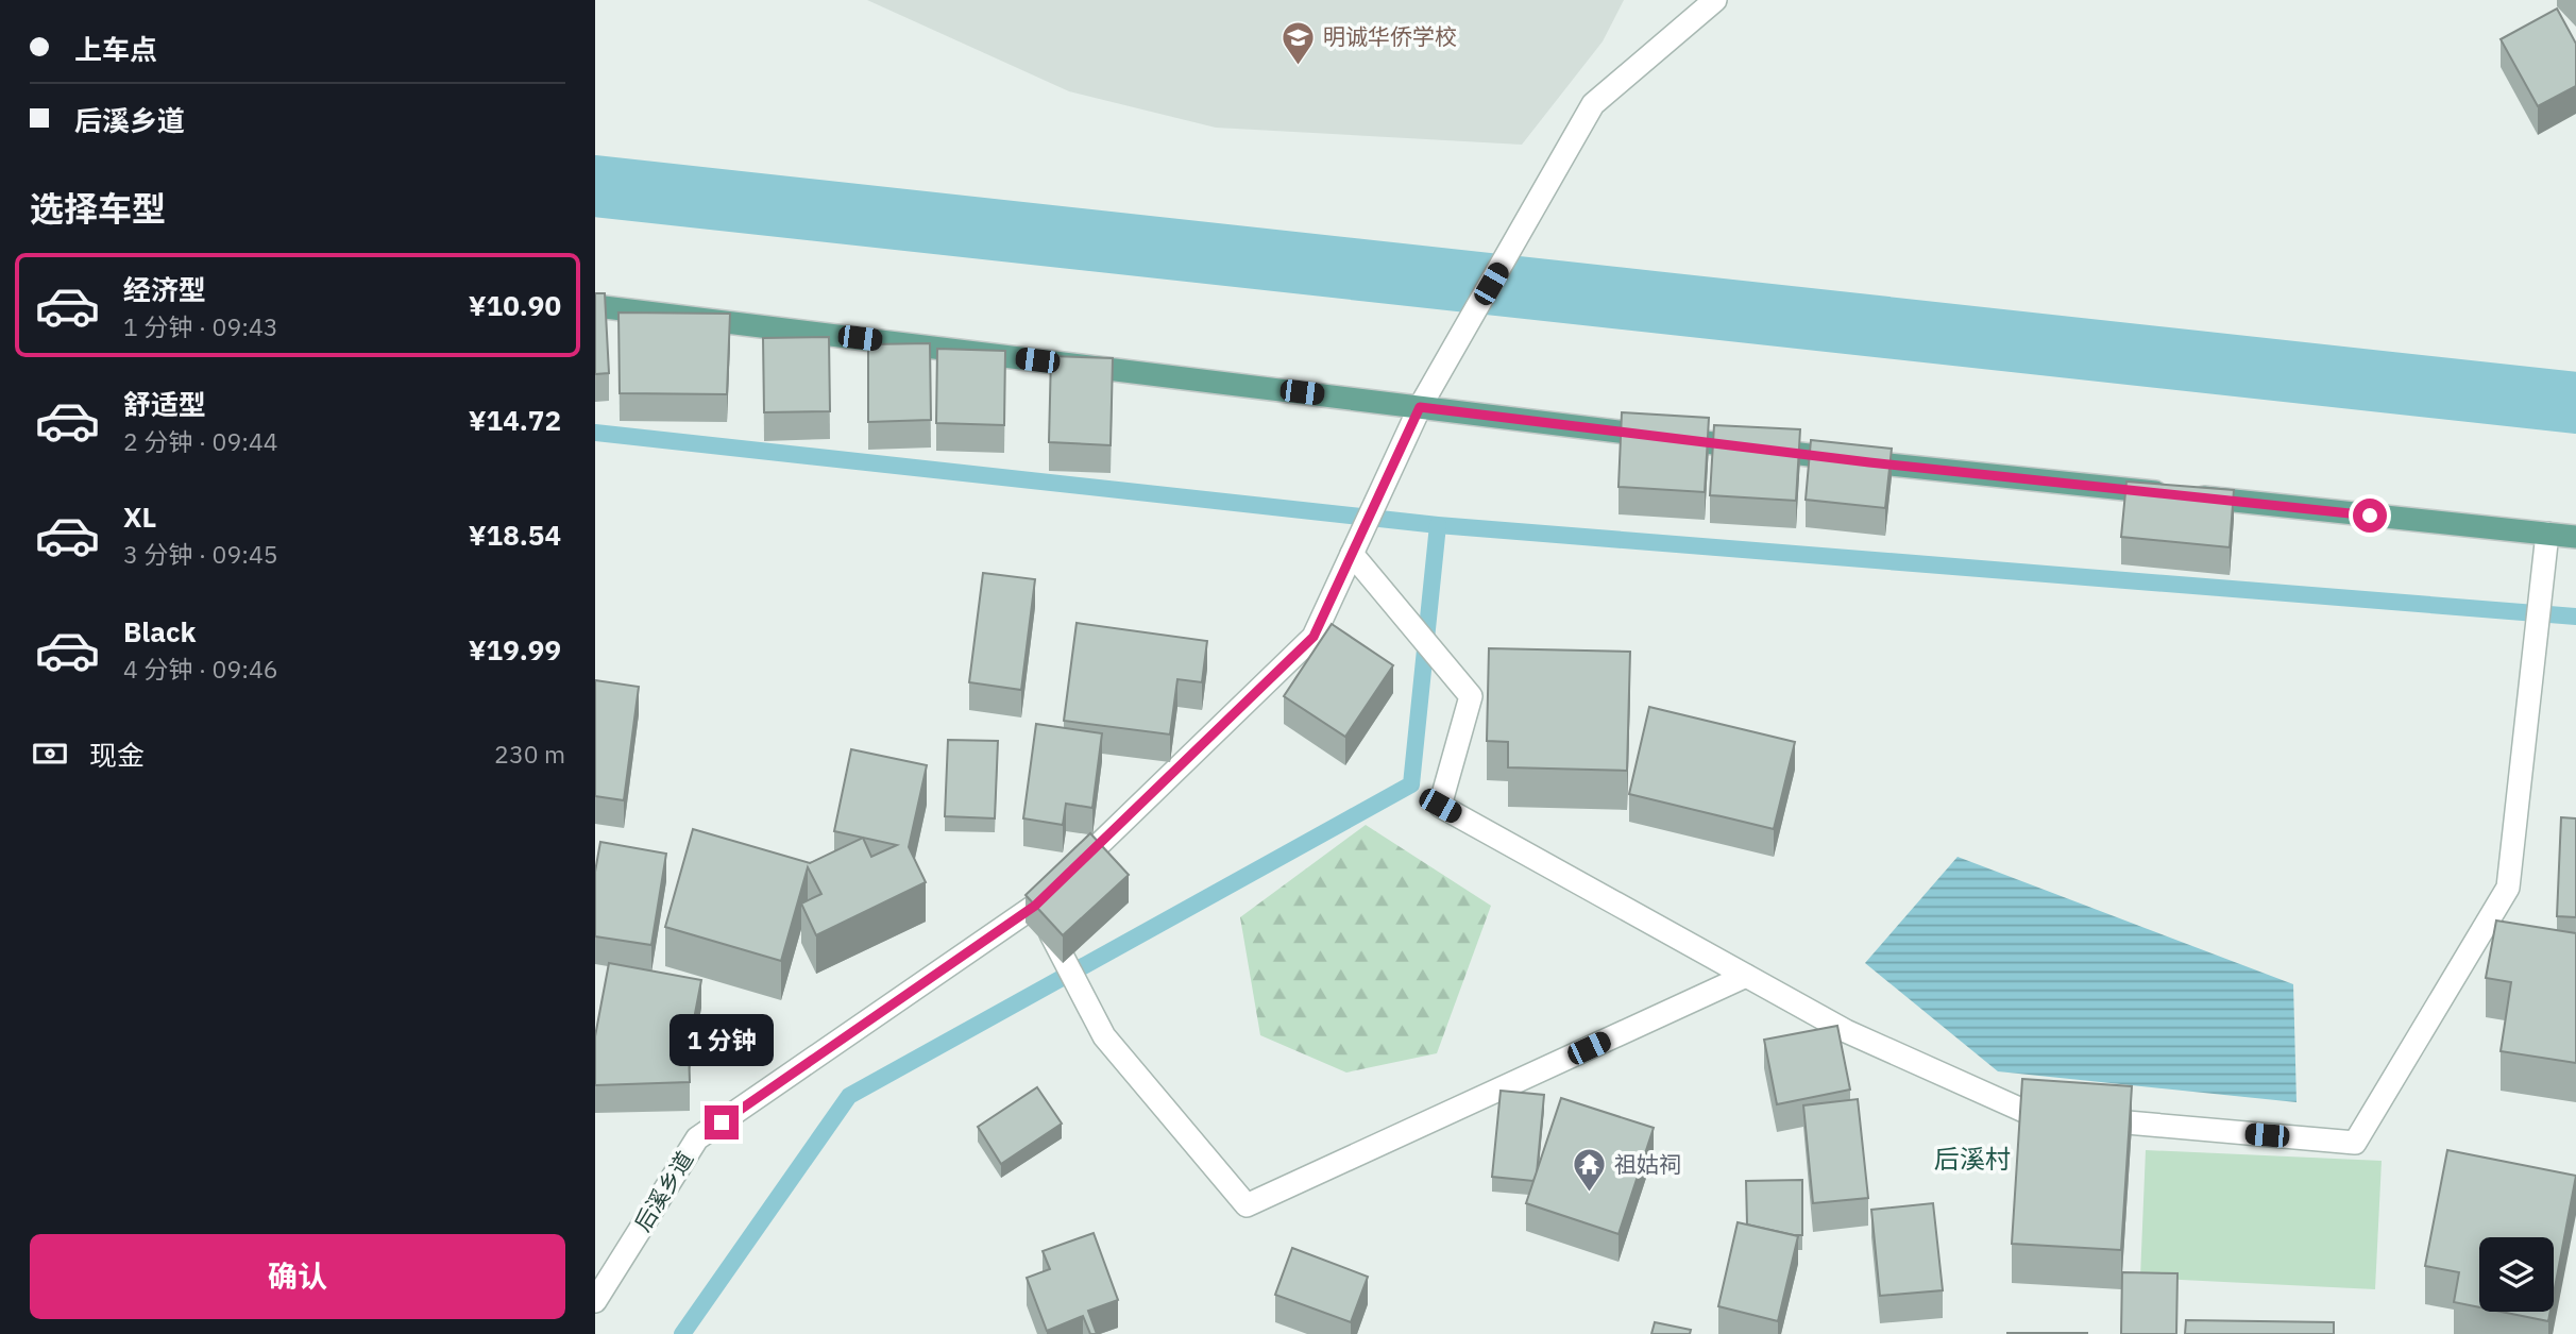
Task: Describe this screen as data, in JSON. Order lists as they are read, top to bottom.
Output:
{
  "streets": {
    "street": ["后溪乡道"]
  },
  "districts": ["后溪村"],
  "places": {
    "school or university": ["明诚华侨学校"],
    "temple": ["祖姑祠"]
  },
  "page": {
    "banner": ["上车点", "后溪乡道"],
    "heading": "选择车型",
    "list": [
      {
        "name": "经济型",
        "note": "1 分钟 · 09:43",
        "value": "¥10.90"
      },
      {
        "name": "舒适型",
        "note": "2 分钟 · 09:44",
        "value": "¥14.72"
      },
      {
        "name": "XL",
        "note": "3 分钟 · 09:45",
        "value": "¥18.54"
      },
      {
        "name": "Black",
        "note": "4 分钟 · 09:46",
        "value": "¥19.99"
      }
    ],
    "pay": ["现金", "230 m"],
    "bubble": "1 分钟",
    "buttons": "确认"
  }
}
